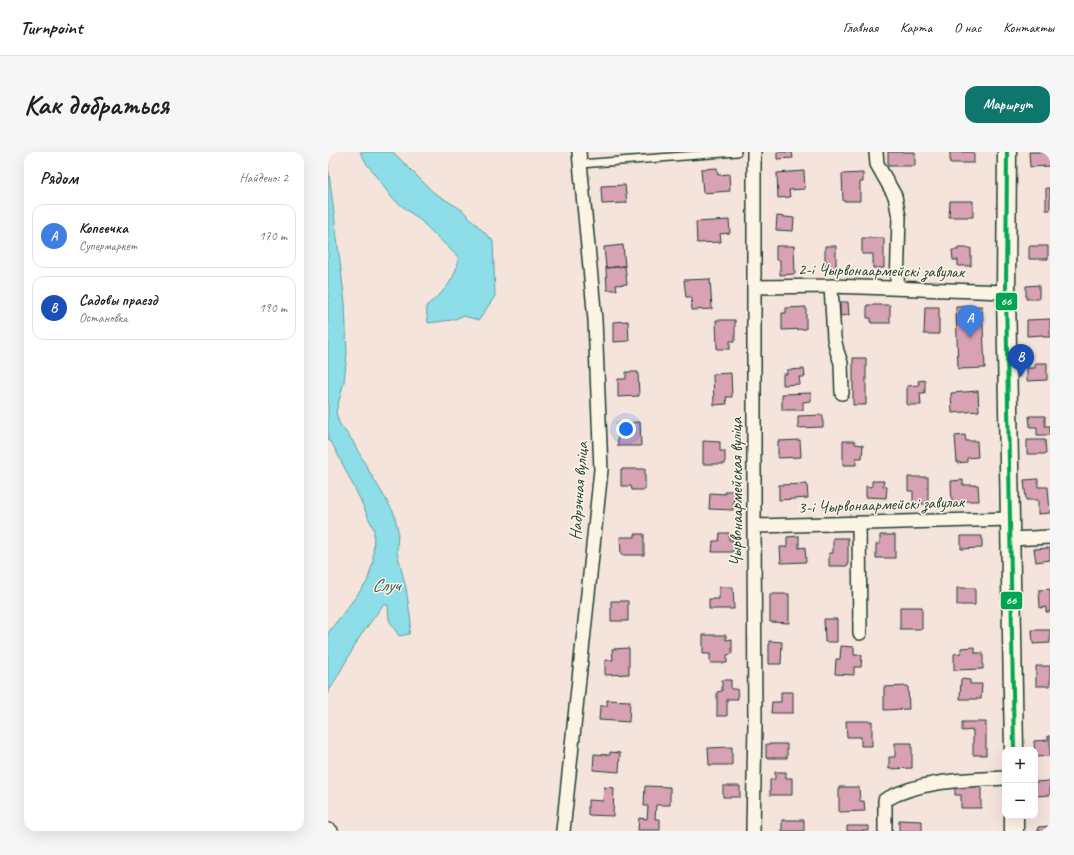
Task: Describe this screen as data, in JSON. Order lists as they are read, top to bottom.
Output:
{
  "streets": {
    "street": [
      "2-і Чырвонаармейскі завулак",
      "Надрэчная вуліца",
      "Чырвонаармейская вуліца",
      "3-і Чырвонаармейскі завулак"
    ]
  },
  "crossings": [
    ["2-і Чырвонаармейскі завулак", "Чырвонаармейская вуліца"],
    ["Чырвонаармейская вуліца", "3-і Чырвонаармейскі завулак"]
  ],
  "water": ["Случ"],
  "lines": ["transit line 66"],
  "page": {
    "header": "Turnpoint",
    "nav": [
      "Главная",
      "Карта",
      "О нас",
      "Контакты"
    ],
    "buttons": "Маршрут",
    "title": "Как добраться",
    "heading": ["Рядом", "Найдено: 2"],
    "list": [
      {
        "mark": "A",
        "name": "Копеечка",
        "note": "Супермаркет",
        "value": "170 m"
      },
      {
        "mark": "B",
        "name": "Садовы праезд",
        "note": "Остановка",
        "value": "190 m"
      }
    ],
    "pins": ["A", "B"],
    "map_buttons": ["+", "−"]
  }
}
